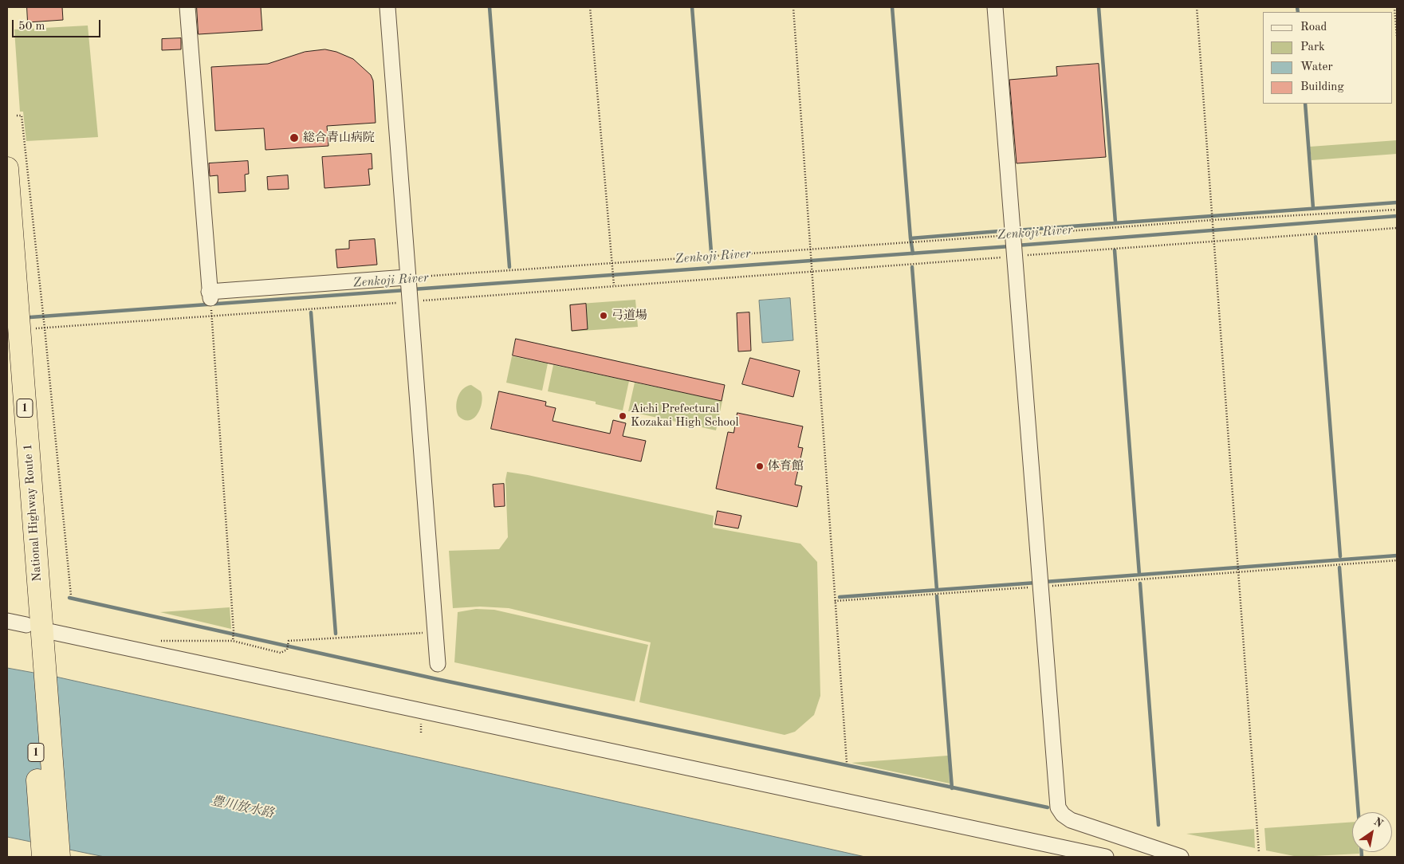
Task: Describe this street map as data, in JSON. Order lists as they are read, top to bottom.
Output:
{
  "streets": {
    "highway": ["1", "National Highway Route 1"]
  },
  "water": ["Zenkoji River", "豊川放水路"],
  "places": [
    "総合青山病院",
    "弓道場",
    "Aichi Prefectural Kozakai High School",
    "体育館"
  ],
  "legend": [
    "Road",
    "Park",
    "Water",
    "Building"
  ],
  "scale_bar": "50 m",
  "north": "top right"
}
